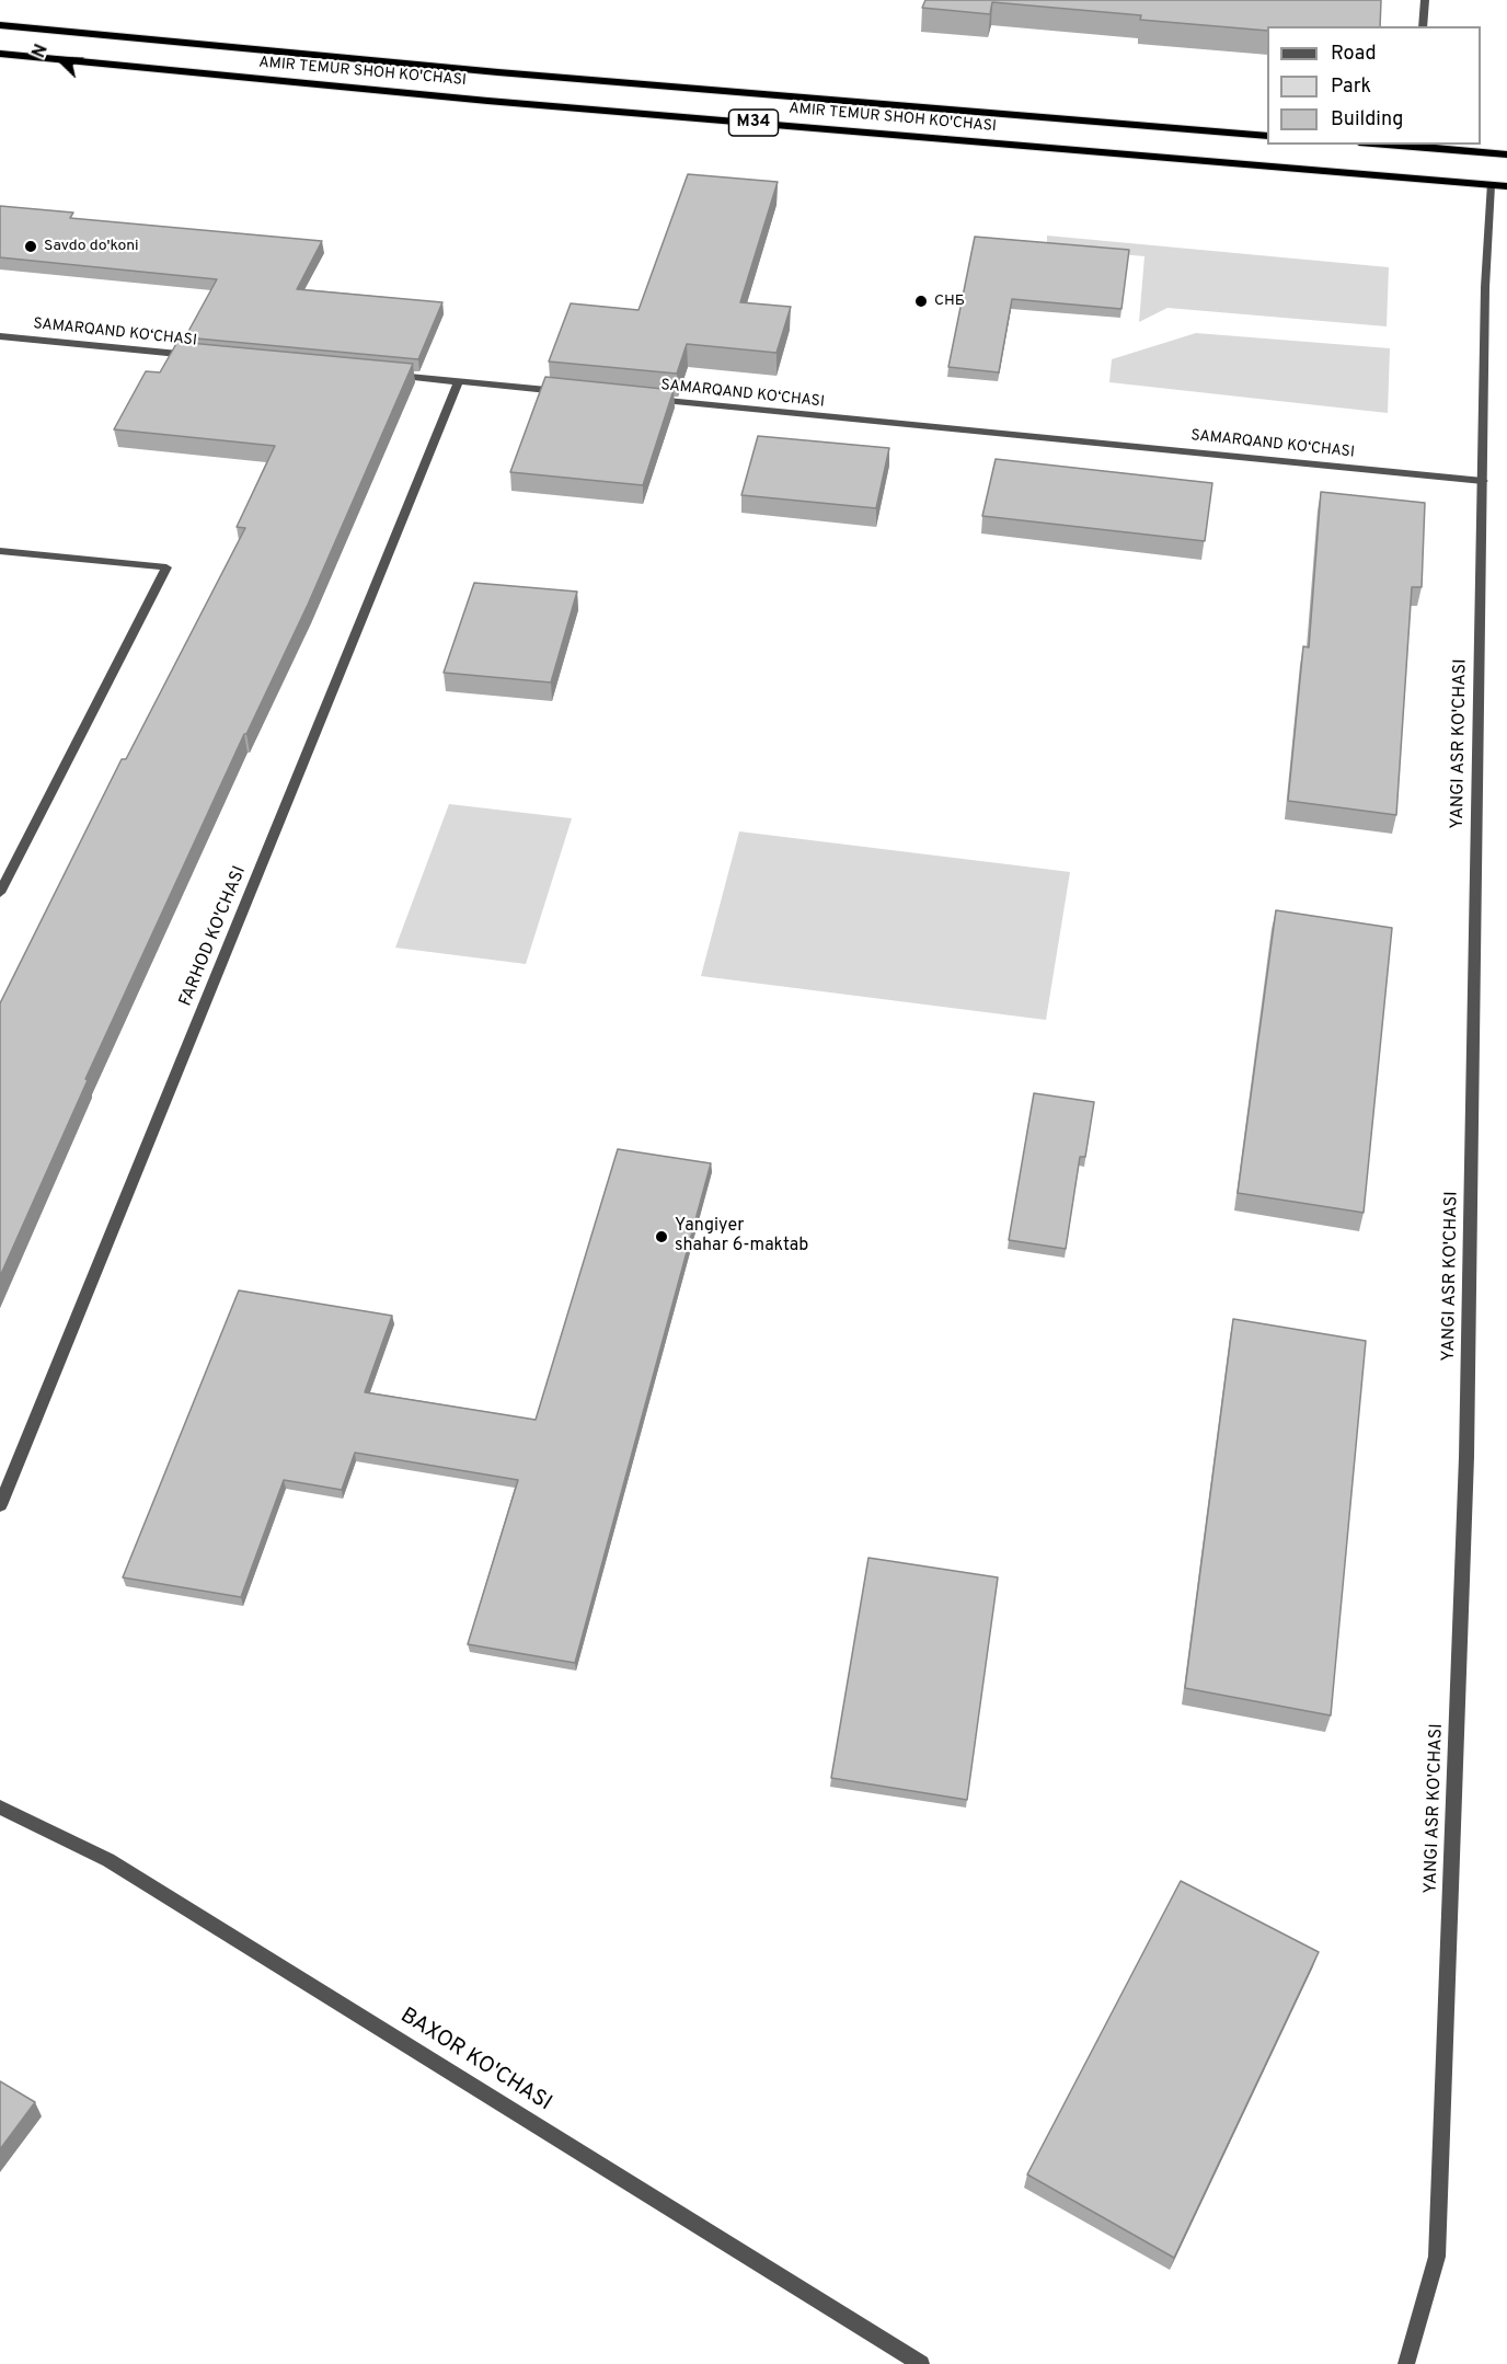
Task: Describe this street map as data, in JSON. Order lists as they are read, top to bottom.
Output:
{
  "streets": {
    "highway": ["AMIR TEMUR SHOH KO'CHASI", "M34"],
    "street": [
      "SAMARQAND KO‘CHASI",
      "YANGI ASR KO'CHASI",
      "FARHOD KO'CHASI",
      "BAXOR KO'CHASI"
    ]
  },
  "crossings": [
    ["AMIR TEMUR SHOH KO'CHASI", "YANGI ASR KO'CHASI"],
    ["SAMARQAND KO‘CHASI", "YANGI ASR KO'CHASI"]
  ],
  "places": ["Savdo do'koni", "СНБ", "Yangiyer shahar 6-maktab"],
  "legend": ["Road", "Park", "Building"],
  "north": "top left"
}
